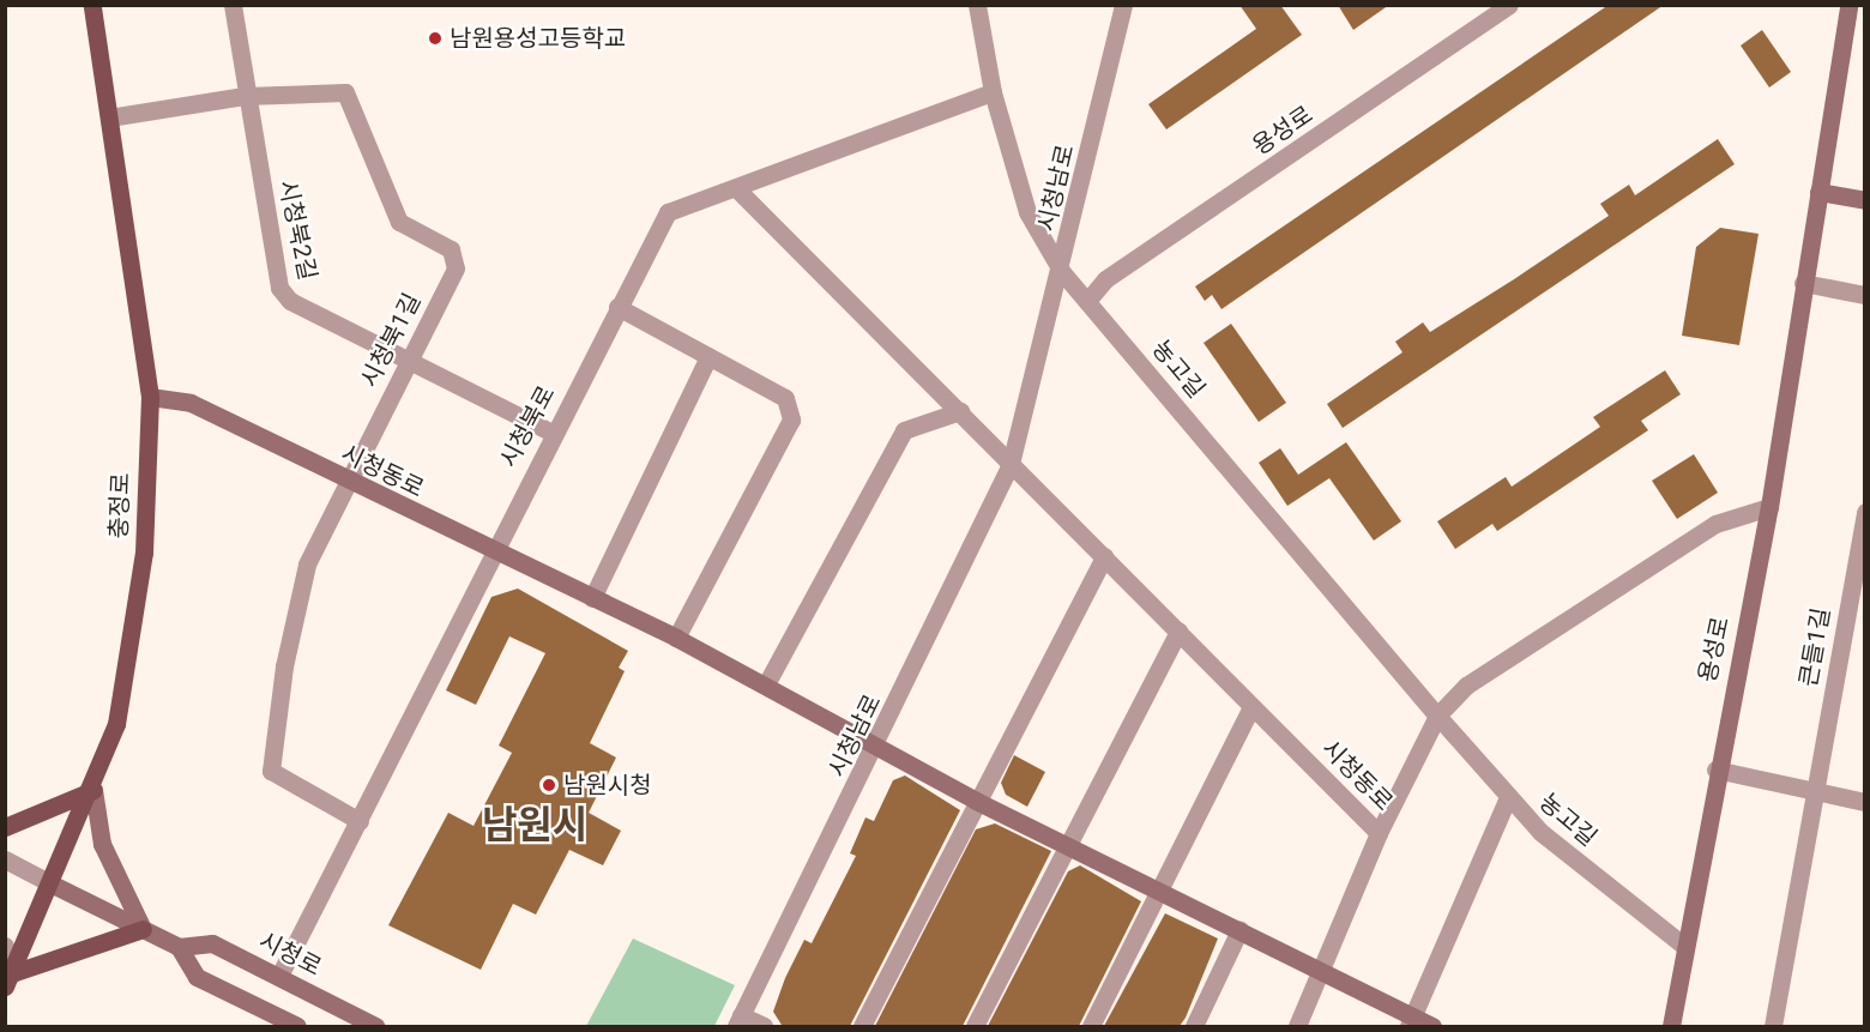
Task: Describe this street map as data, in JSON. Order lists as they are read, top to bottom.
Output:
{
  "streets": {
    "main road": ["충정로"],
    "street": [
      "용성로",
      "시청남로",
      "시청북2길",
      "시청북1길",
      "농고길",
      "시청북로",
      "시청동로",
      "큰들1길",
      "시청로"
    ]
  },
  "crossings": [
    ["용성로", "농고길"],
    ["시청남로", "농고길"],
    ["시청남로", "시청동로"],
    ["시청북2길", "시청북1길"],
    ["시청북2길", "시청북로"],
    ["시청북1길", "시청북로"],
    ["시청북1길", "시청동로"],
    ["시청북1길", "충정로"],
    ["농고길", "시청북로"],
    ["시청북로", "시청동로"],
    ["시청북로", "시청로"],
    ["시청동로", "충정로"]
  ],
  "districts": ["남원시"],
  "places": ["남원용성고등학교", "남원시청"]
}
